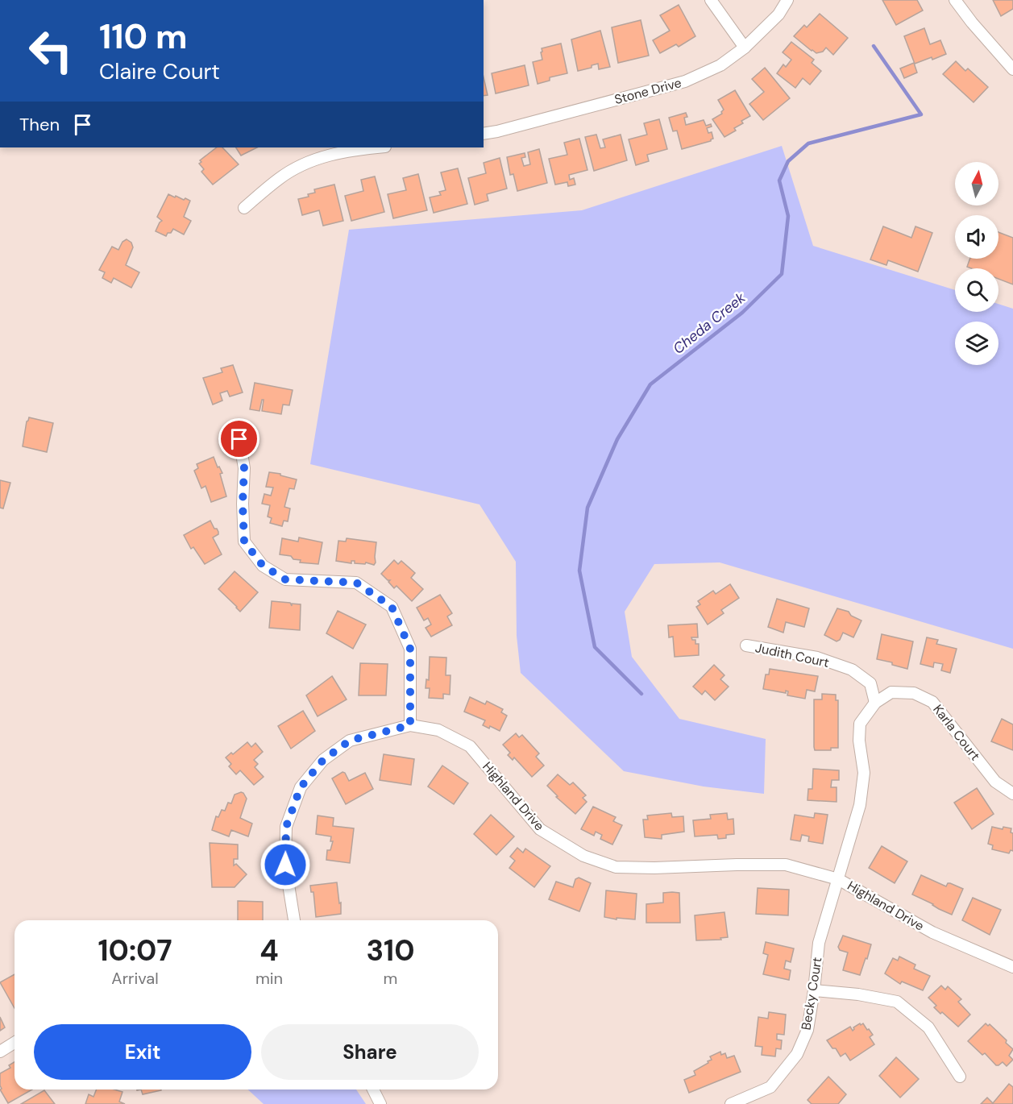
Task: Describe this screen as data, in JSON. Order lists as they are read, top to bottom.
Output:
{
  "streets": {
    "street": [
      "Stone Drive",
      "Judith Court",
      "Karla Court",
      "Highland Drive",
      "Becky Court"
    ]
  },
  "crossings": [
    ["Judith Court", "Karla Court"],
    ["Karla Court", "Highland Drive"],
    ["Karla Court", "Becky Court"],
    ["Highland Drive", "Becky Court"]
  ],
  "water": ["Cheda Creek"],
  "north": "top",
  "page": {
    "turn": ["110 m", "Claire Court"],
    "then": "Then",
    "eta": [
      "10:07",
      "Arrival",
      "4",
      "min",
      "310",
      "m"
    ],
    "buttons": ["Exit", "Share"]
  }
}
